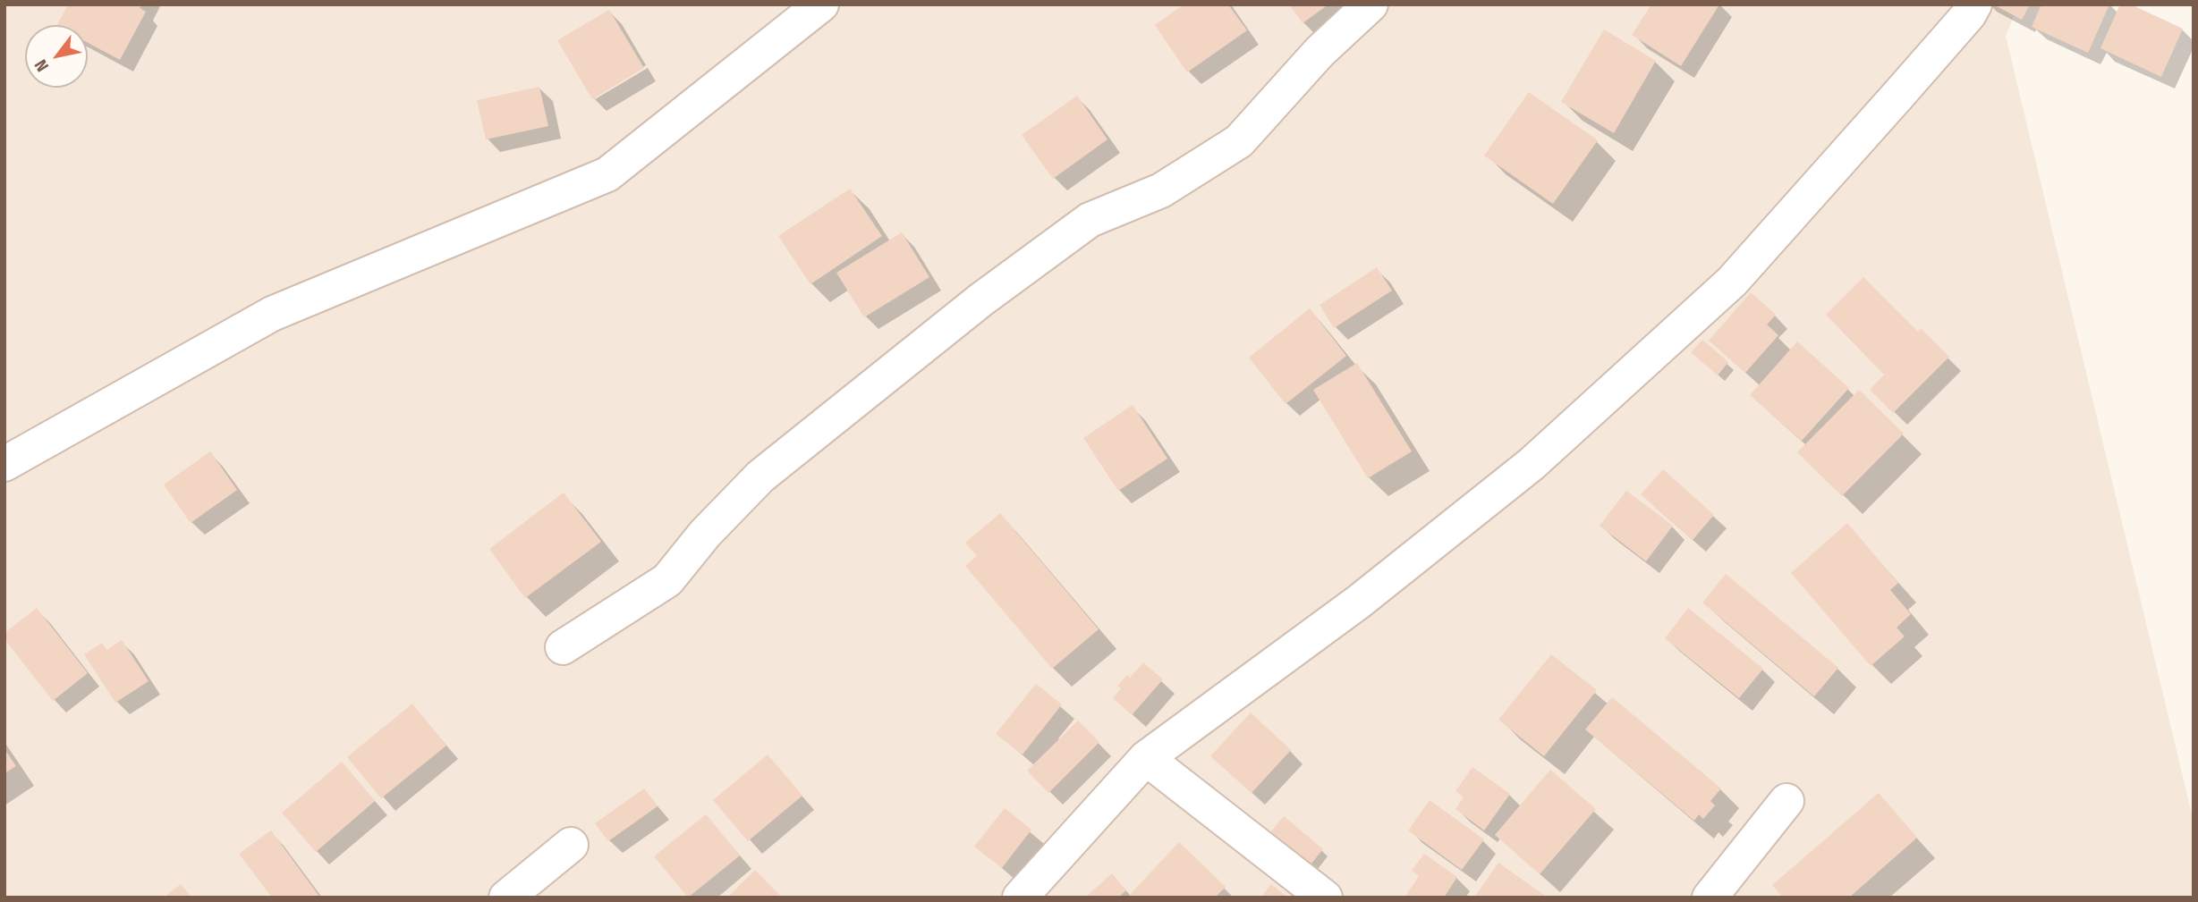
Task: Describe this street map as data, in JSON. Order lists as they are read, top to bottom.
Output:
{
  "north": "bottom left"
}
